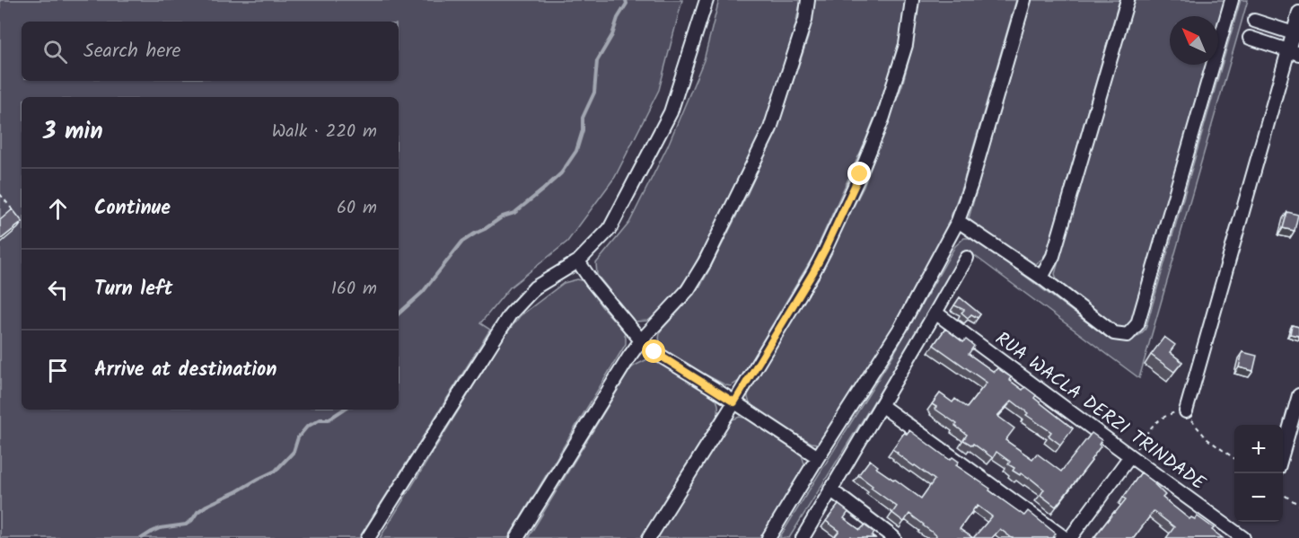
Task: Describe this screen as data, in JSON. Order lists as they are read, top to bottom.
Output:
{
  "streets": {
    "street": ["RUA WACLA DERZI TRINDADE"]
  },
  "north": "top left",
  "page": {
    "search": "Search here",
    "heading": ["3 min", "Walk · 220 m"],
    "list": [
      ["Continue", "60 m"],
      ["Turn left", "160 m"],
      "Arrive at destination"
    ],
    "map_buttons": ["+", "−"]
  }
}
